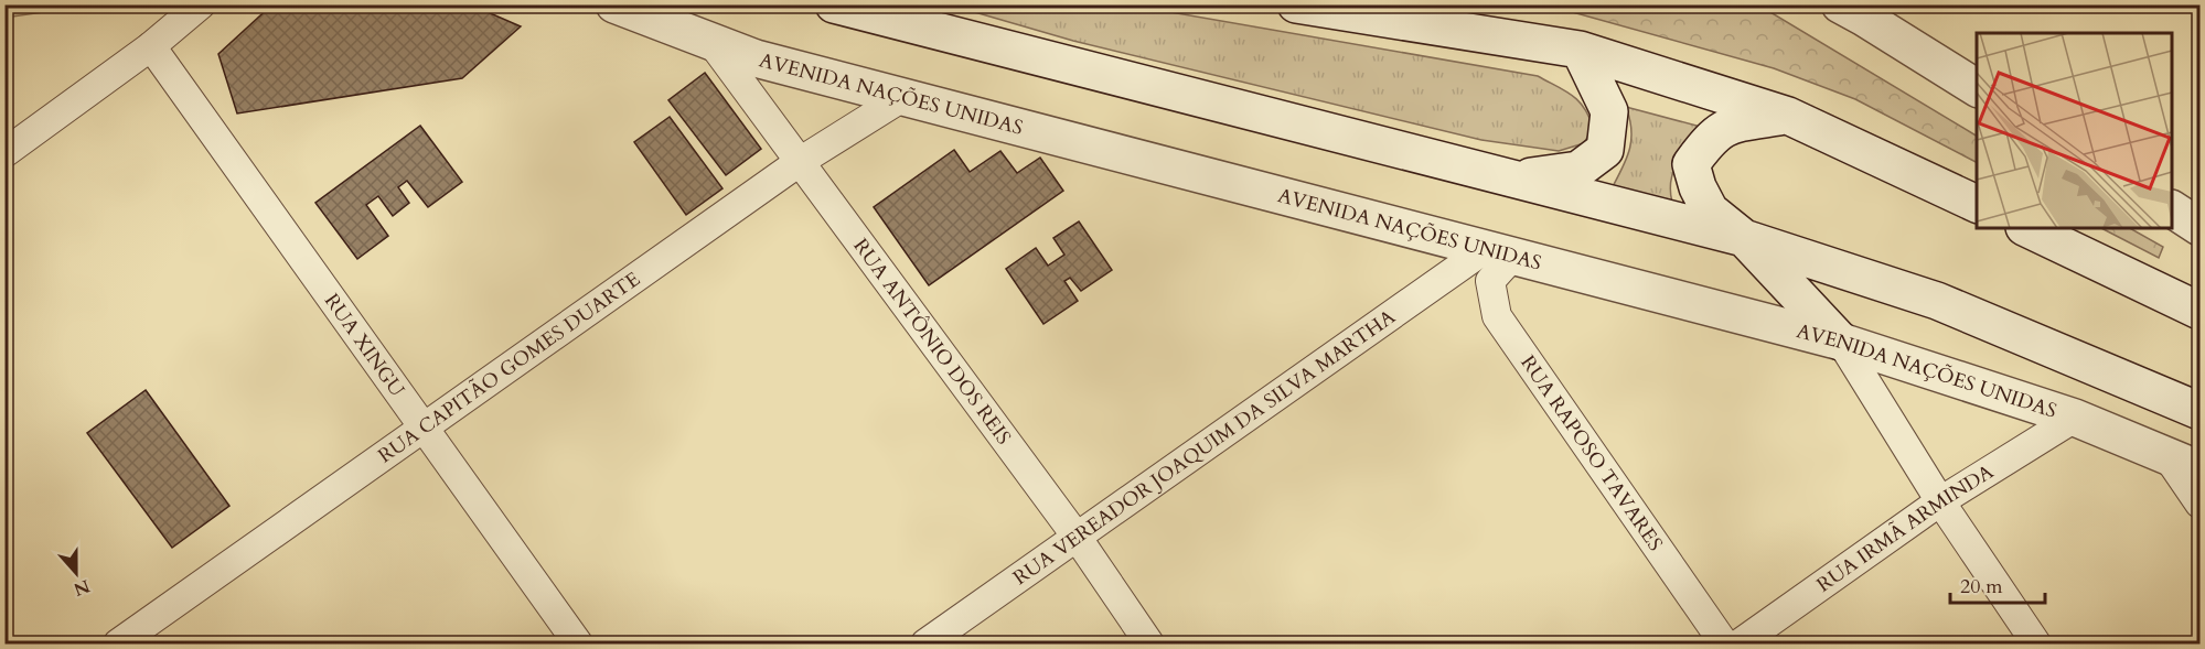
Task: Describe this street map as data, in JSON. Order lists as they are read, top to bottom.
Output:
{
  "streets": {
    "main road": ["AVENIDA NAÇÕES UNIDAS"],
    "street": [
      "RUA ANTÔNIO DOS REIS",
      "RUA XINGU",
      "RUA CAPITÃO GOMES DUARTE",
      "RUA VEREADOR JOAQUIM DA SILVA MARTHA",
      "RUA RAPOSO TAVARES",
      "RUA IRMÃ ARMINDA"
    ]
  },
  "crossings": [
    ["AVENIDA NAÇÕES UNIDAS", "RUA ANTÔNIO DOS REIS"],
    ["AVENIDA NAÇÕES UNIDAS", "RUA CAPITÃO GOMES DUARTE"],
    ["AVENIDA NAÇÕES UNIDAS", "RUA VEREADOR JOAQUIM DA SILVA MARTHA"],
    ["AVENIDA NAÇÕES UNIDAS", "RUA RAPOSO TAVARES"],
    ["AVENIDA NAÇÕES UNIDAS", "RUA IRMÃ ARMINDA"],
    ["RUA ANTÔNIO DOS REIS", "RUA CAPITÃO GOMES DUARTE"],
    ["RUA ANTÔNIO DOS REIS", "RUA VEREADOR JOAQUIM DA SILVA MARTHA"],
    ["RUA XINGU", "RUA CAPITÃO GOMES DUARTE"],
    ["RUA VEREADOR JOAQUIM DA SILVA MARTHA", "RUA RAPOSO TAVARES"]
  ],
  "scale_bar": "20 m",
  "north": "bottom"
}
